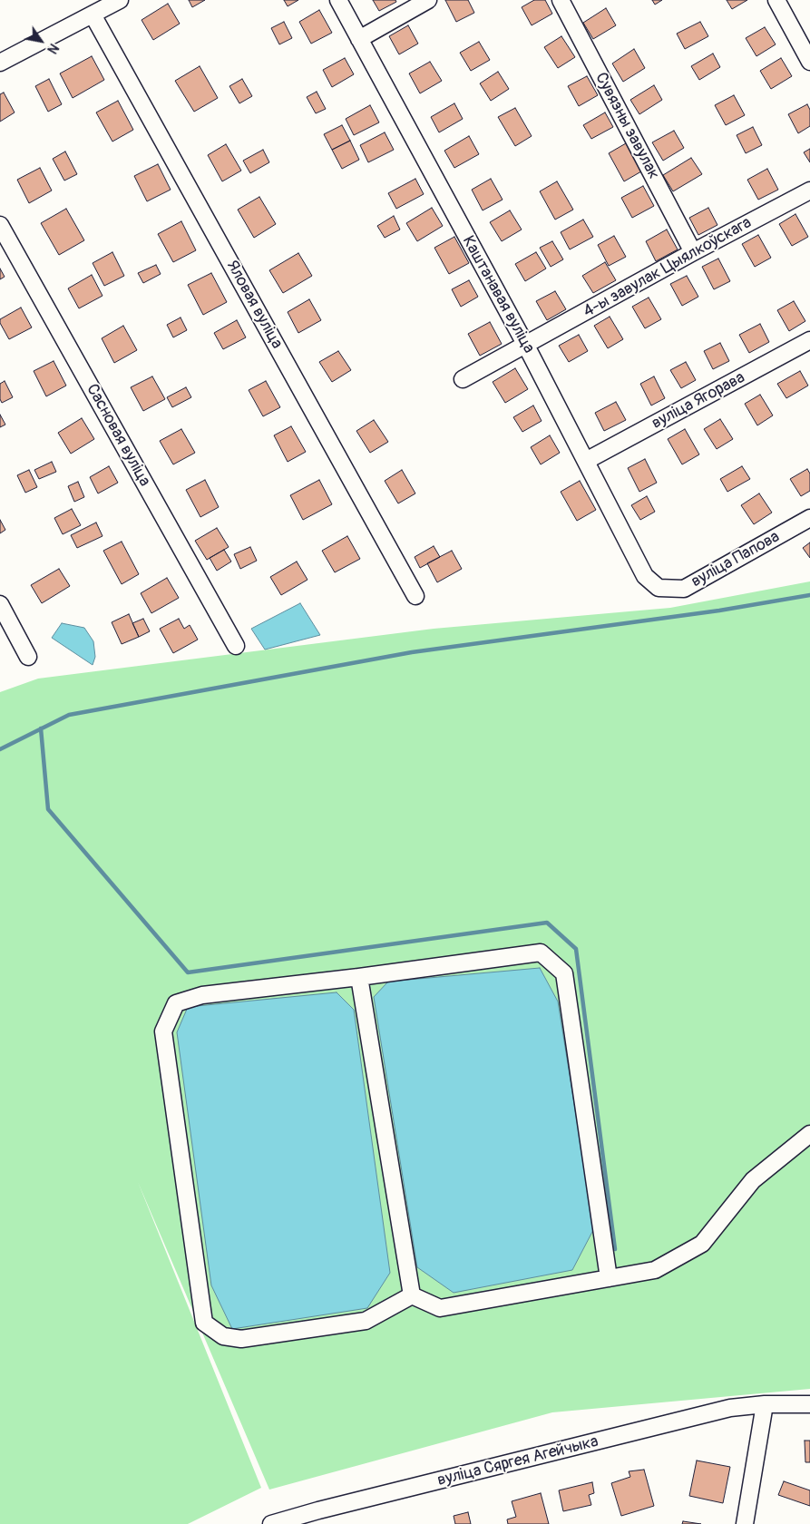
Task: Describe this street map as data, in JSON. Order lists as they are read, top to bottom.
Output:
{
  "streets": {
    "street": [
      "Сувязны завулак",
      "4-ы завулак Цыялкоўскага",
      "Каштанавая вуліца",
      "Яловая вуліца",
      "вуліца Ягорава",
      "Сасновая вуліца",
      "вуліца Папова",
      "вуліца Сяргея Агейчыка"
    ]
  },
  "crossings": [
    ["Сувязны завулак", "4-ы завулак Цыялкоўскага"],
    ["4-ы завулак Цыялкоўскага", "Каштанавая вуліца"],
    ["Каштанавая вуліца", "вуліца Ягорава"],
    ["Каштанавая вуліца", "вуліца Папова"]
  ],
  "north": "bottom right"
}
